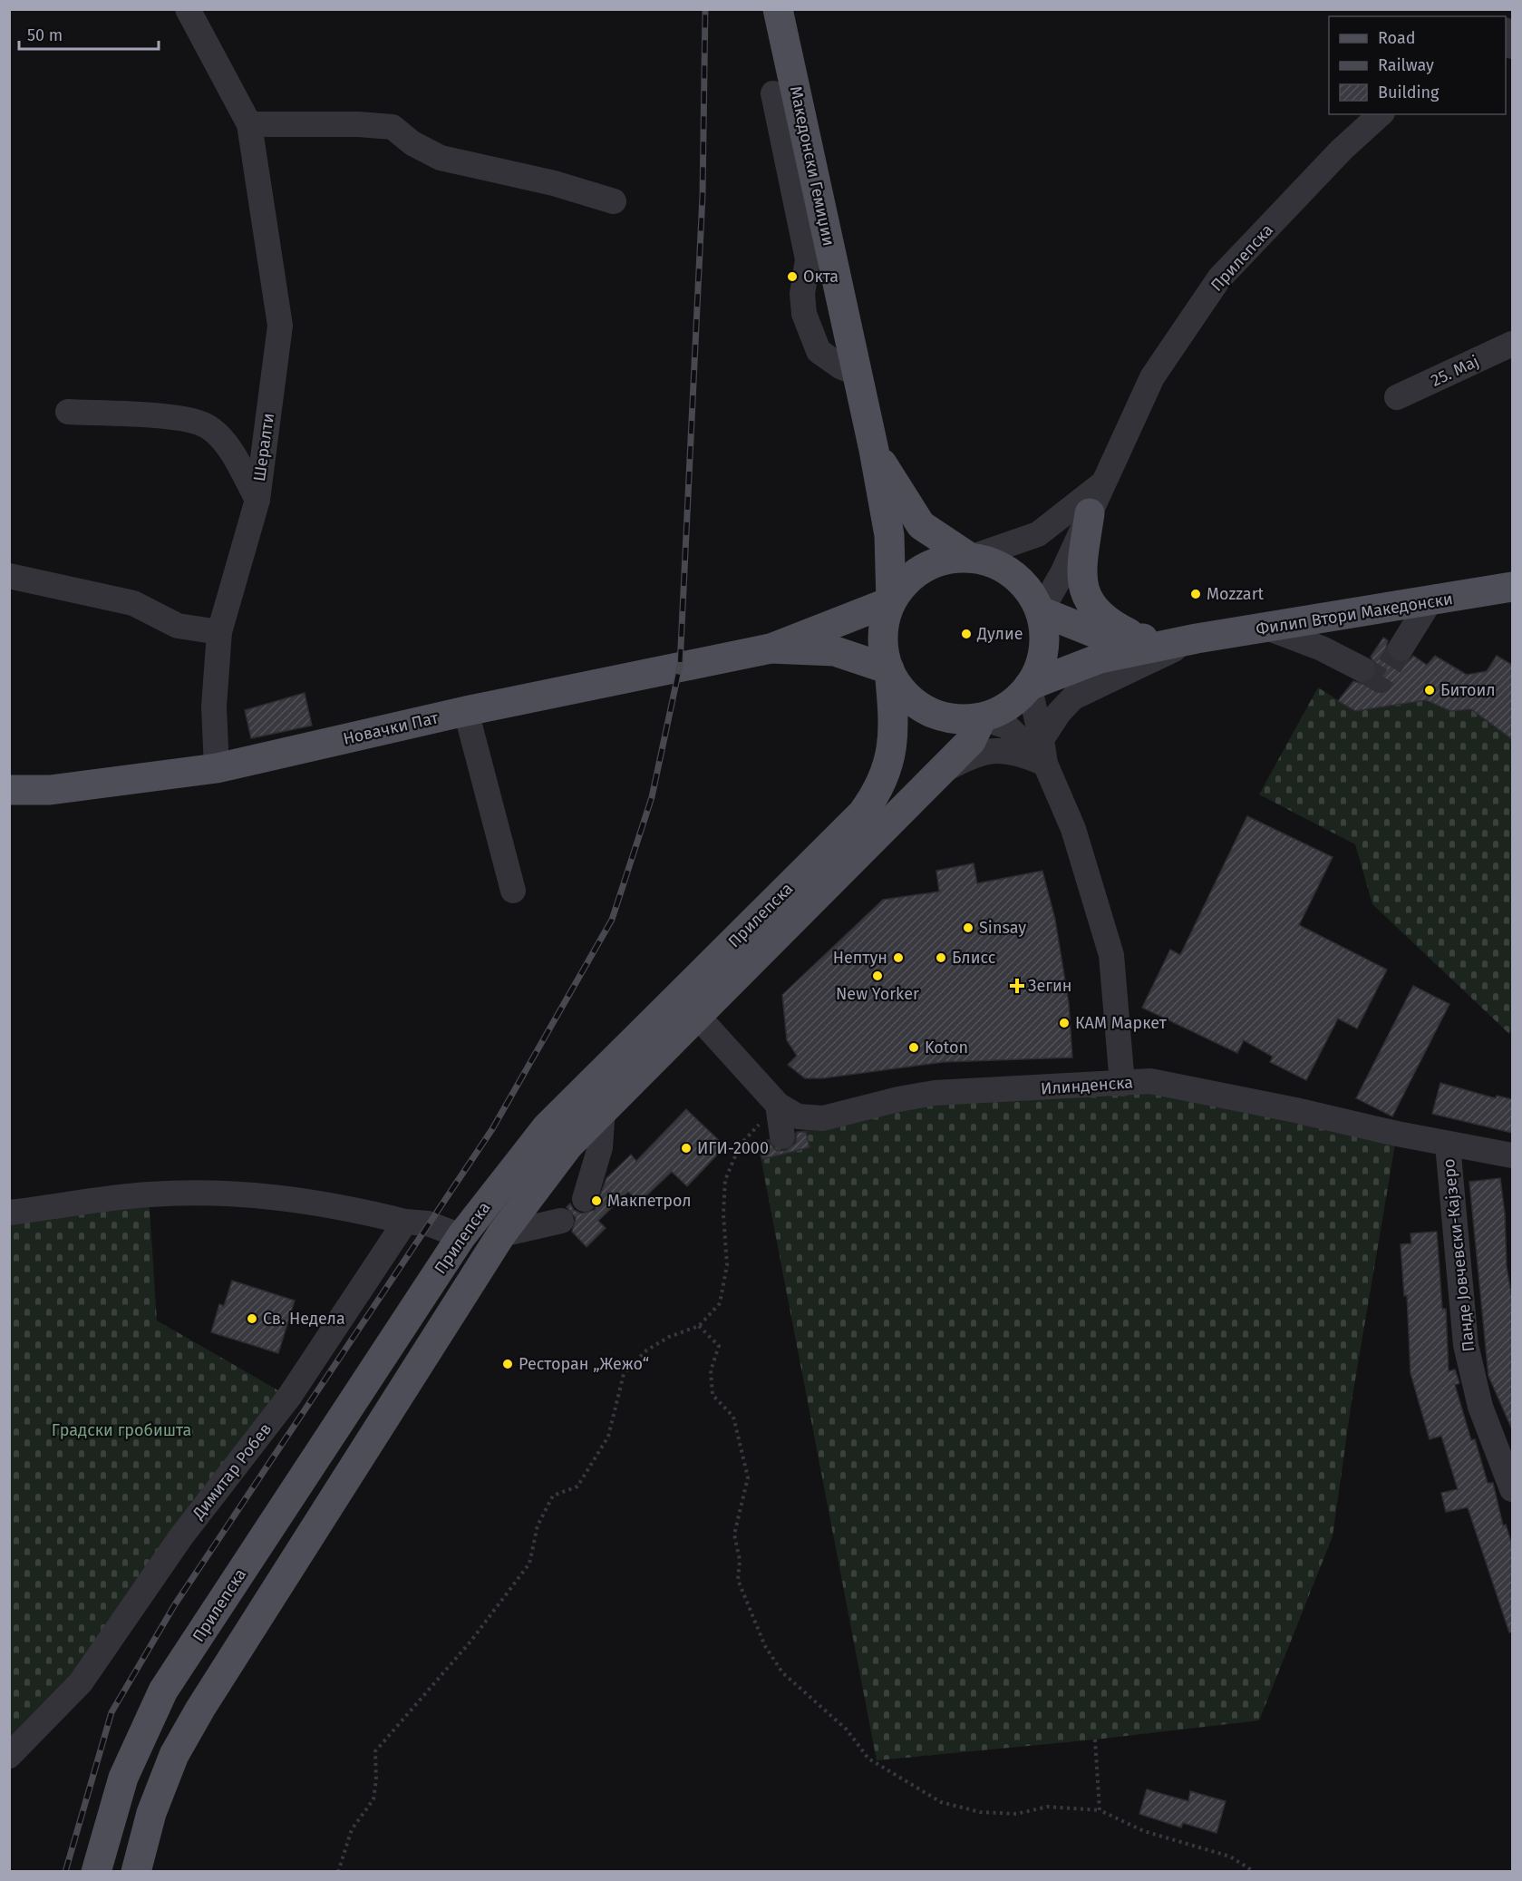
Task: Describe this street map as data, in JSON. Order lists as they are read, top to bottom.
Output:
{
  "streets": {
    "main road": [
      "Македонски Гемиџии",
      "Прилепска",
      "Филип Втори Македонски",
      "Новачки Пат"
    ],
    "street": [
      "25. Мај",
      "Шералти",
      "Илинденска",
      "Панде Јовчевски-Кајзеро",
      "Димитар Робев"
    ]
  },
  "crossings": [
    ["Македонски Гемиџии", "Прилепска"],
    ["Прилепска", "Илинденска"],
    ["Шералти", "Новачки Пат"],
    ["Илинденска", "Панде Јовчевски-Кајзеро"]
  ],
  "parks": ["Градски гробишта"],
  "places": {
    "other": [
      "Окта",
      "Mozzart",
      "Дулие",
      "Битоил",
      "Sinsay",
      "Нептун",
      "Блисс",
      "New Yorker",
      "КАМ Маркет",
      "Koton",
      "ИГИ-2000",
      "Макпетрол",
      "Св. Недела",
      "Ресторан „Жежо“"
    ],
    "health": ["Зегин"]
  },
  "legend": ["Road", "Railway", "Building"],
  "scale_bar": "50 m"
}
